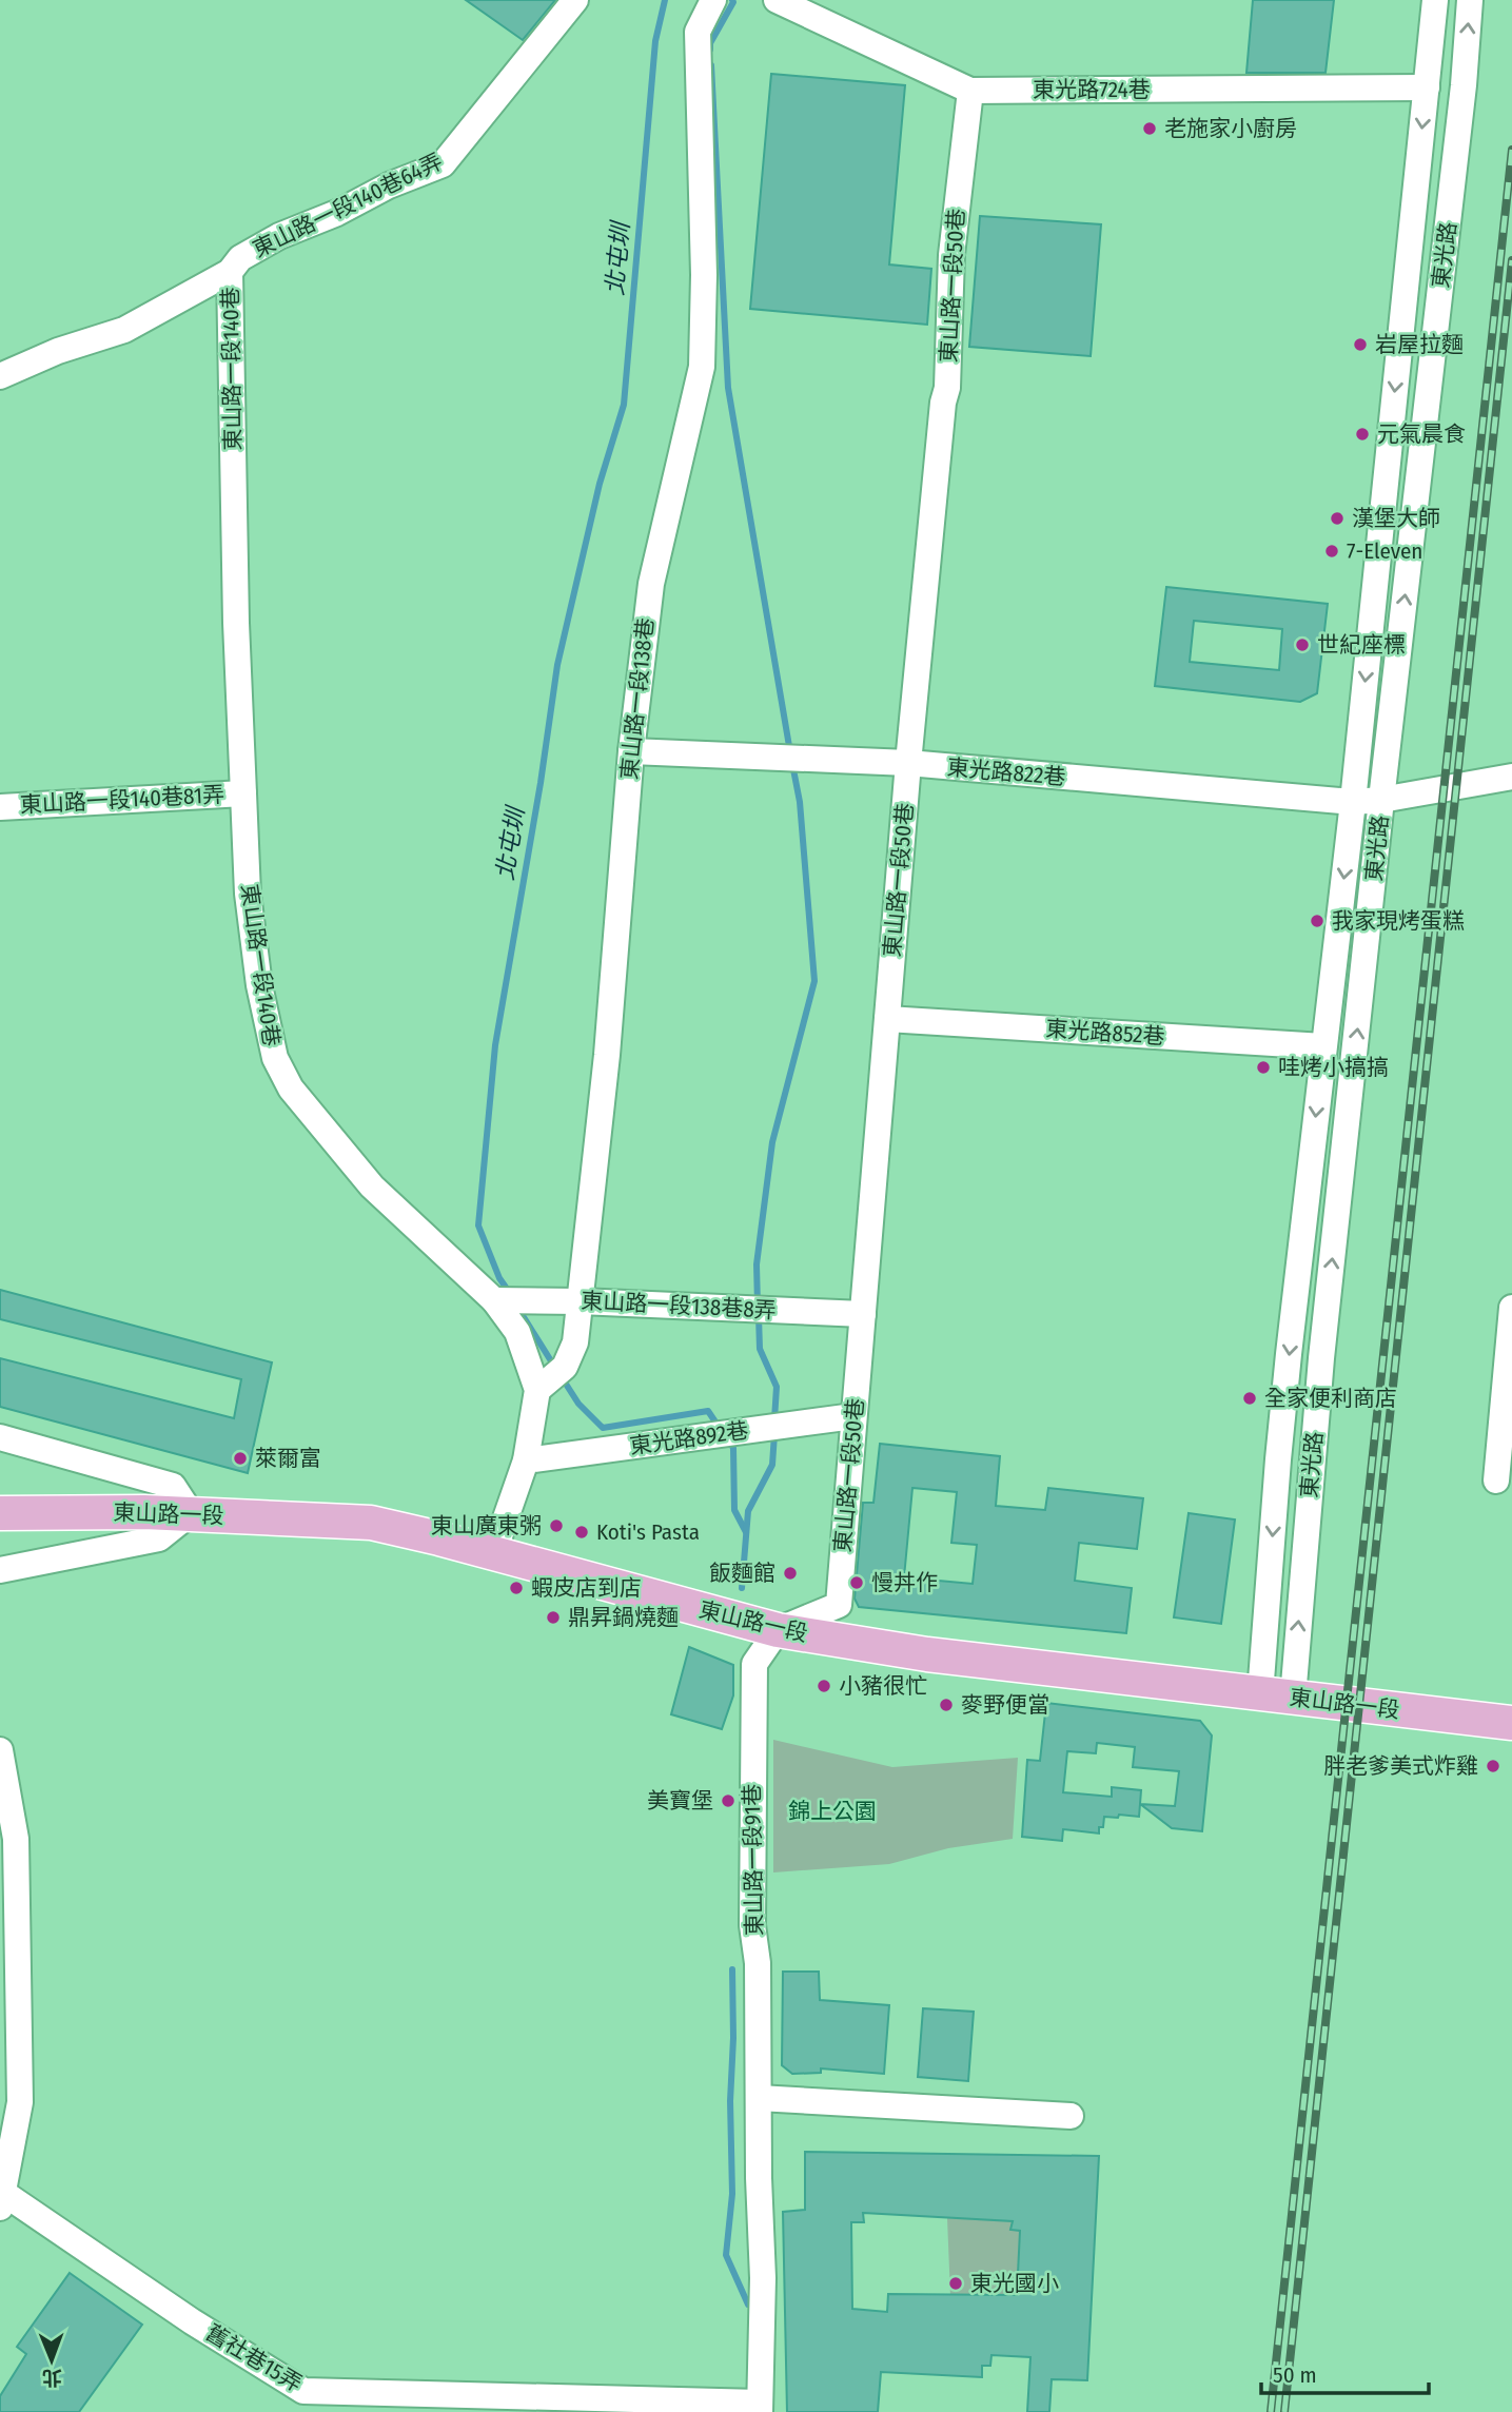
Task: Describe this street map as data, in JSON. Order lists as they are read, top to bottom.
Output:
{
  "streets": {
    "main road": ["東山路一段"],
    "street": [
      "東光路724巷",
      "東山路一段140巷64弄",
      "東光路",
      "東山路一段50巷",
      "東山路一段140巷",
      "東山路一段138巷",
      "東光路822巷",
      "東山路一段140巷81弄",
      "東光路852巷",
      "東山路一段138巷8弄",
      "東光路892巷",
      "東山路一段91巷",
      "舊社巷15弄"
    ]
  },
  "crossings": [
    ["東光路724巷", "東光路"],
    ["東光路724巷", "東山路一段50巷"],
    ["東山路一段140巷64弄", "東山路一段140巷"],
    ["東光路", "東光路822巷"],
    ["東光路", "東光路852巷"],
    ["東光路", "東山路一段"],
    ["東山路一段50巷", "東光路822巷"],
    ["東山路一段50巷", "東光路852巷"],
    ["東山路一段50巷", "東山路一段138巷8弄"],
    ["東山路一段50巷", "東光路892巷"],
    ["東山路一段50巷", "東山路一段"],
    ["東山路一段50巷", "東山路一段91巷"],
    ["東山路一段140巷", "東山路一段138巷"],
    ["東山路一段140巷", "東山路一段140巷81弄"],
    ["東山路一段140巷", "東山路一段138巷8弄"],
    ["東山路一段140巷", "東光路892巷"],
    ["東山路一段140巷", "東山路一段"],
    ["東山路一段138巷", "東光路822巷"],
    ["東山路一段138巷", "東山路一段138巷8弄"],
    ["東山路一段", "東山路一段91巷"],
    ["東山路一段91巷", "舊社巷15弄"]
  ],
  "water": ["北屯圳"],
  "parks": ["錦上公園"],
  "places": [
    "老施家小廚房",
    "岩屋拉麵",
    "元氣晨食",
    "漢堡大師",
    "7-Eleven",
    "世紀座標",
    "我家現烤蛋糕",
    "哇烤小搞搞",
    "全家便利商店",
    "萊爾富",
    "東山廣東粥",
    "Koti's Pasta",
    "飯麵館",
    "慢丼作",
    "蝦皮店到店",
    "鼎昇鍋燒麵",
    "小豬很忙",
    "麥野便當",
    "胖老爹美式炸雞",
    "美寶堡",
    "東光國小"
  ],
  "scale_bar": "50 m",
  "north": "bottom"
}
